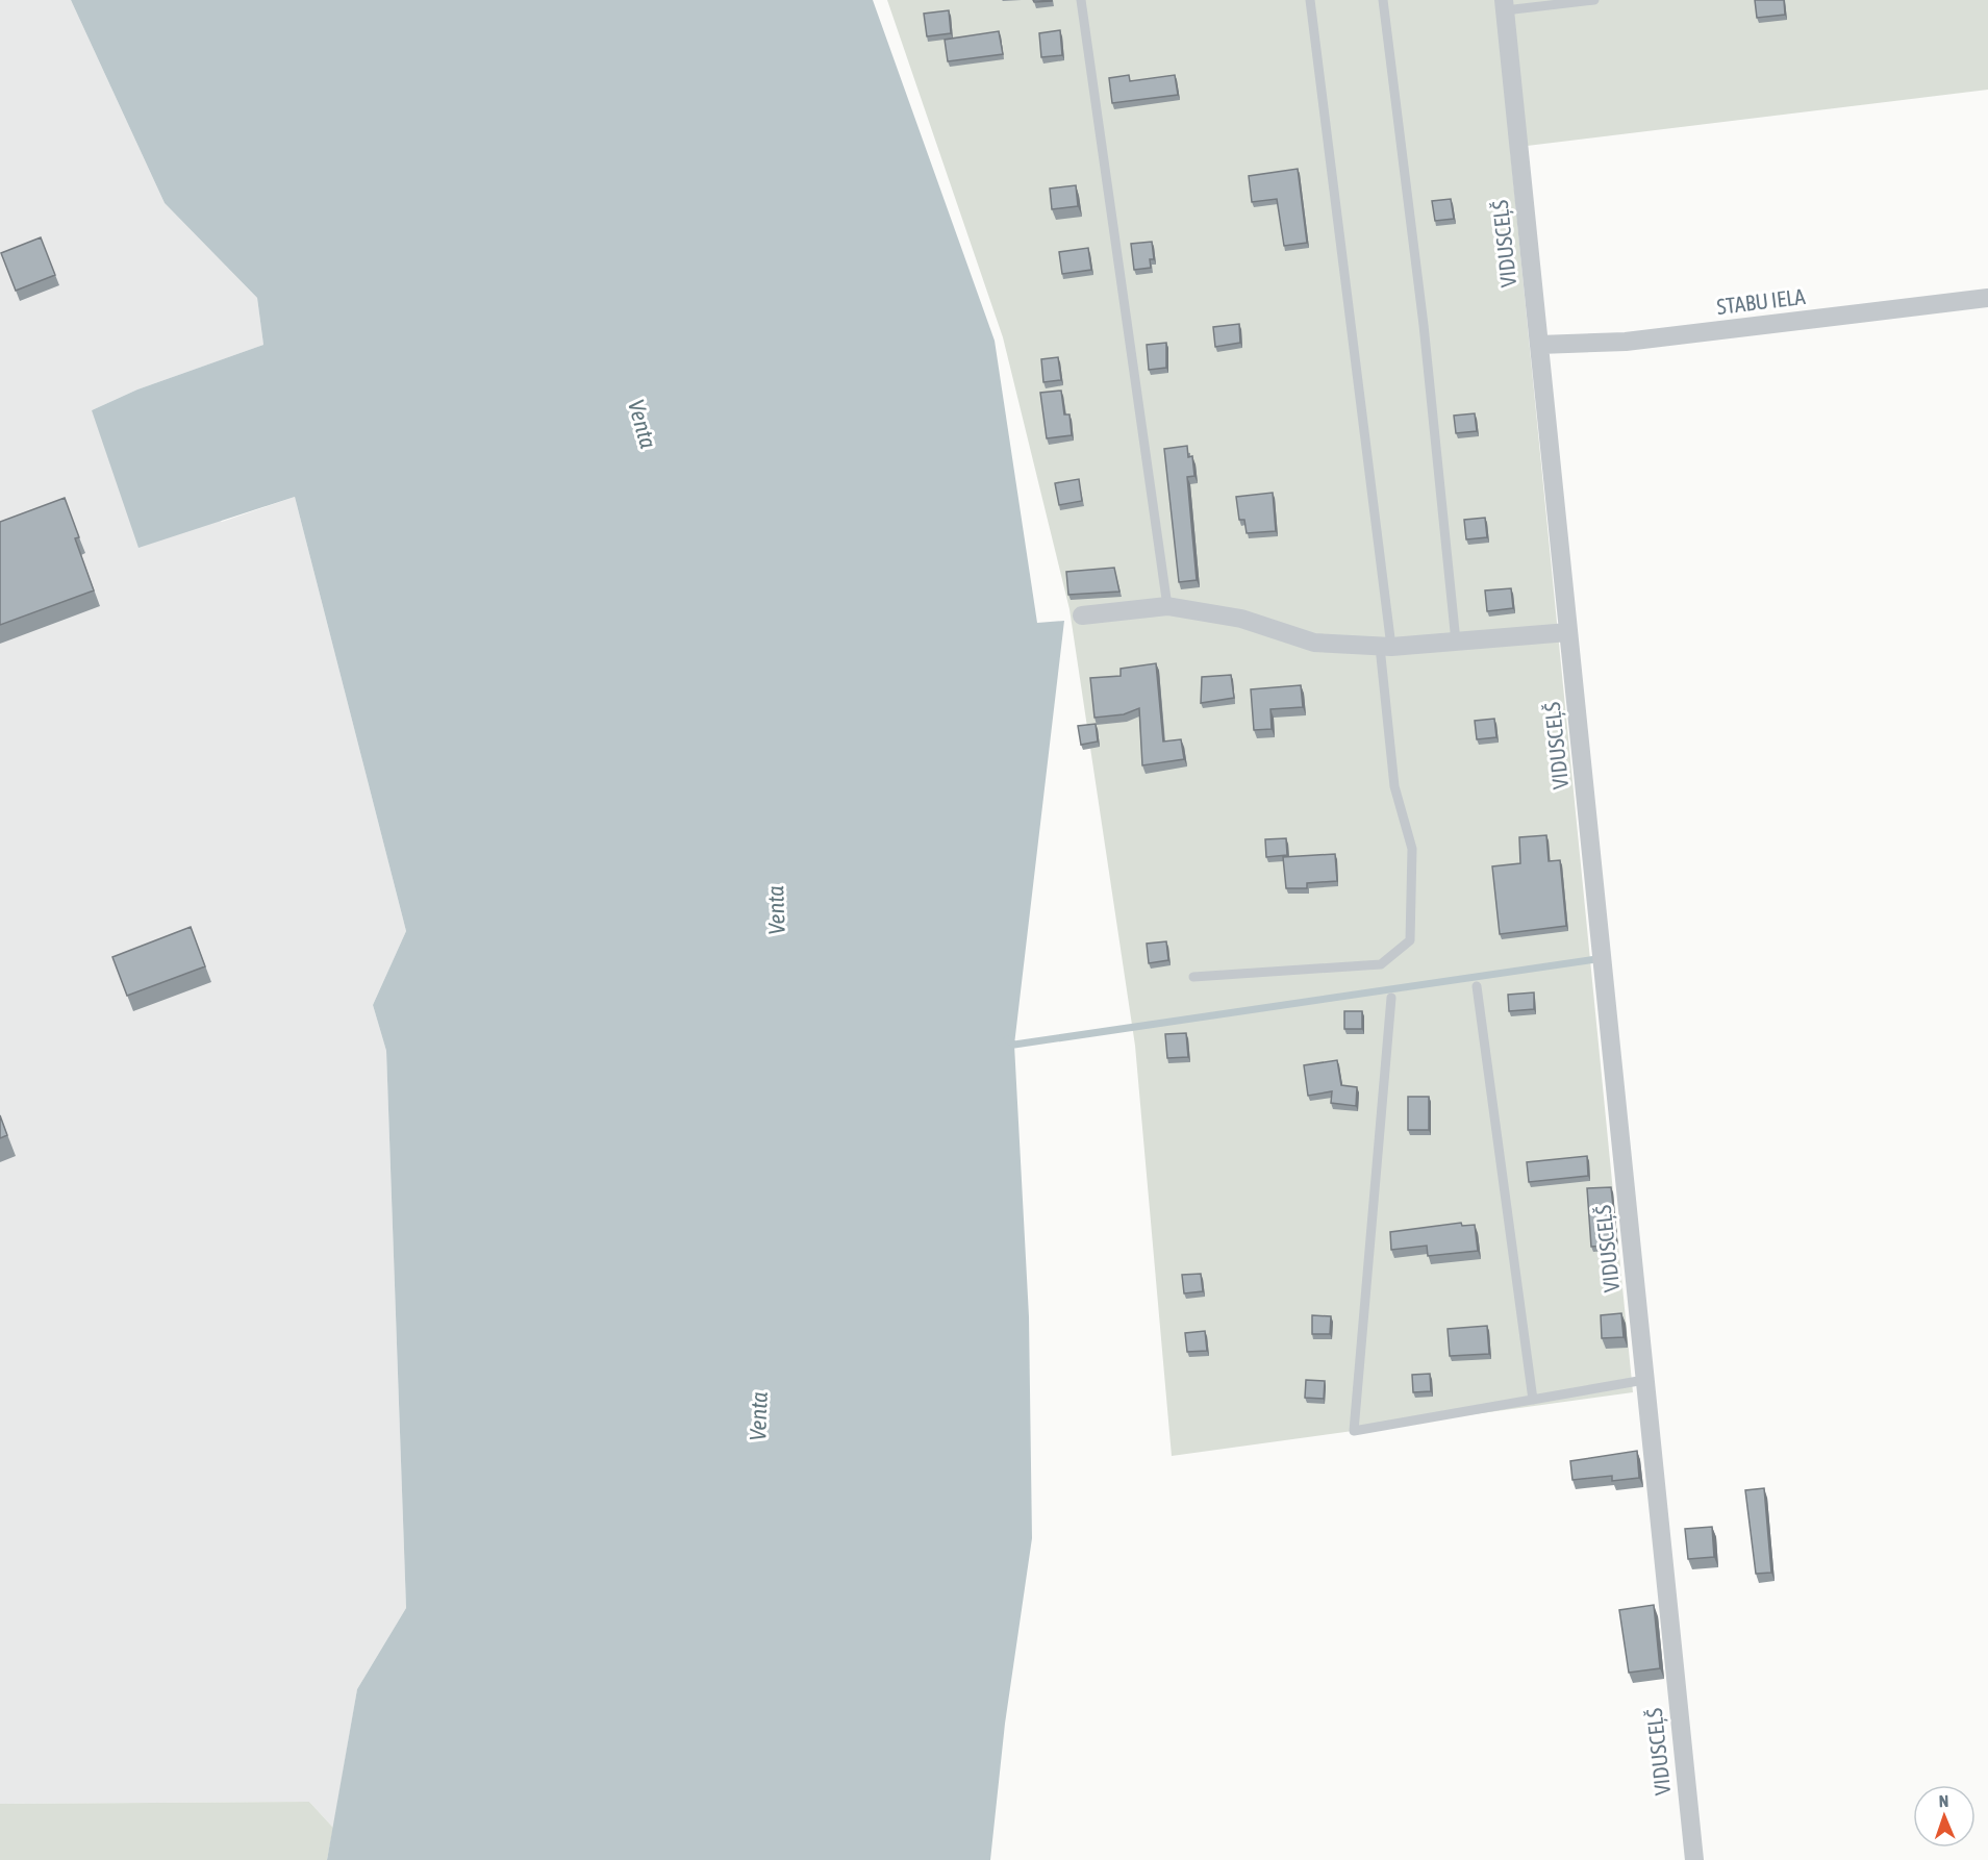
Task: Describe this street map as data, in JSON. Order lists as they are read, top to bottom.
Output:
{
  "streets": {
    "street": ["VIDUSCEĻŠ", "STABU IELA"]
  },
  "crossings": [
    ["VIDUSCEĻŠ", "STABU IELA"]
  ],
  "water": ["Venta"],
  "north": "top"
}
